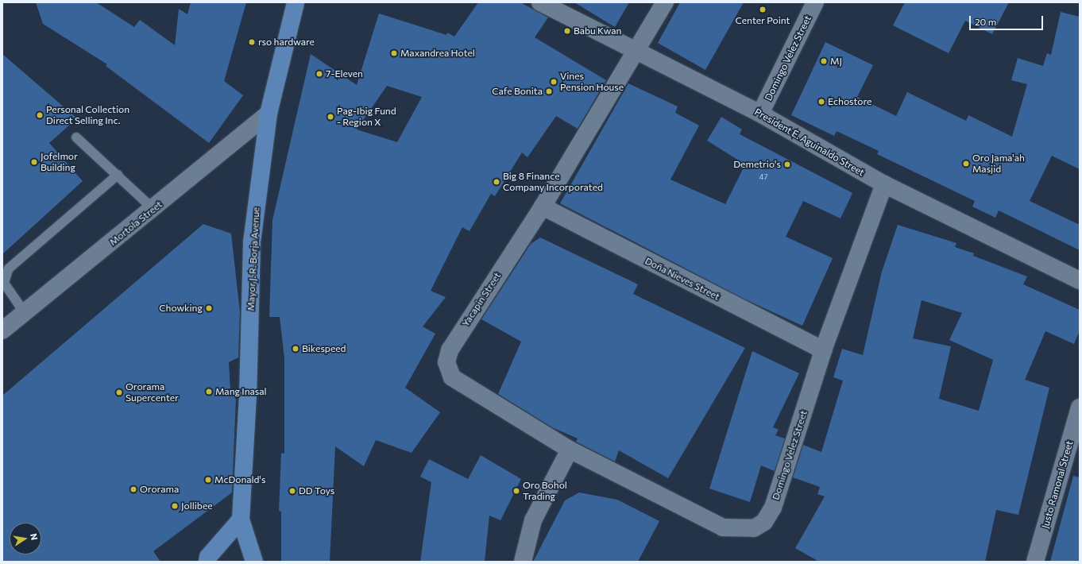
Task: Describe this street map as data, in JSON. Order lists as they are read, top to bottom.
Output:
{
  "streets": {
    "main road": ["Mayor J. R. Borja Avenue"],
    "street": [
      "Domingo Velez Street",
      "President E. Aguinaldo Street",
      "Mortola Street",
      "Doña Nieves Street",
      "Yacapin Street",
      "Justo Ramonal Street"
    ]
  },
  "crossings": [
    ["Domingo Velez Street", "President E. Aguinaldo Street"],
    ["Domingo Velez Street", "Doña Nieves Street"],
    ["Domingo Velez Street", "Yacapin Street"],
    ["President E. Aguinaldo Street", "Yacapin Street"],
    ["Mortola Street", "Mayor J. R. Borja Avenue"],
    ["Doña Nieves Street", "Yacapin Street"]
  ],
  "places": [
    "Center Point",
    "Babu Kwan",
    "rso hardware",
    "Maxandrea Hotel",
    "MJ",
    "7-Eleven",
    "Vines Pension House",
    "Cafe Bonita",
    "Echostore",
    "Personal Collection Direct Selling Inc.",
    "Pag-Ibig Fund - Region X",
    "Jofelmor Building",
    "Oro Jama'ah Masjid",
    "Demetrio's",
    "Big 8 Finance Company Incorporated",
    "Chowking",
    "Bikespeed",
    "Mang Inasal",
    "Ororama Supercenter",
    "McDonald's",
    "Ororama",
    "DD Toys",
    "Oro Bohol Trading",
    "Jollibee"
  ],
  "house_numbers": ["47"],
  "scale_bar": "20 m",
  "north": "right"
}
